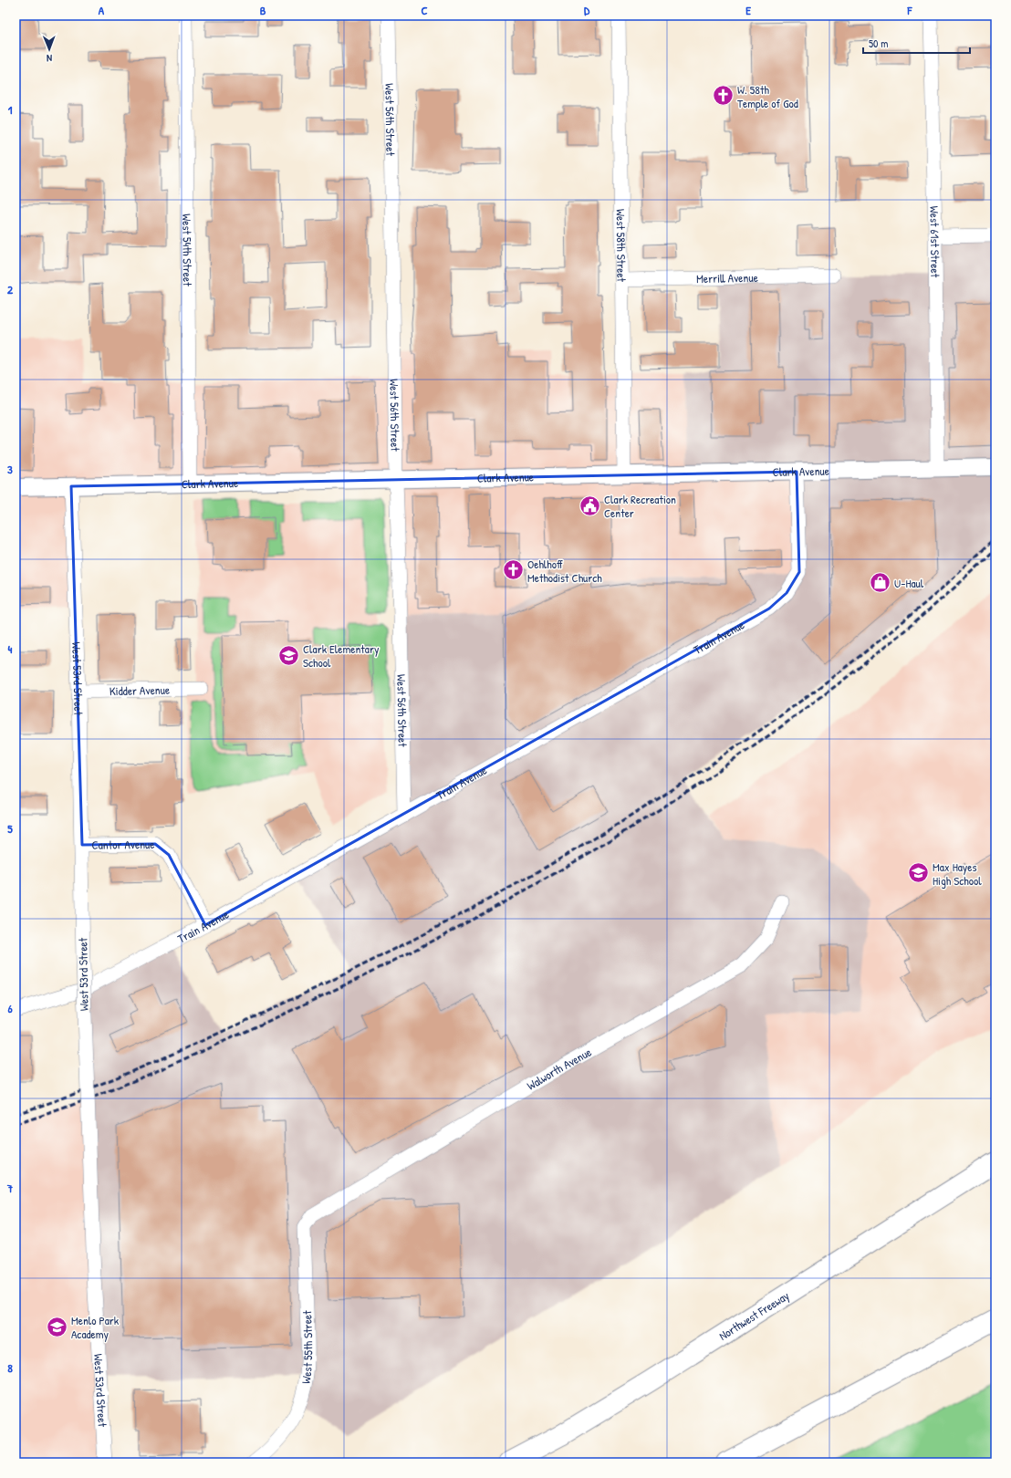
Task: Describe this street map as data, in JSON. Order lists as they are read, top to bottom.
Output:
{
  "streets": {
    "highway": ["Northwest Freeway"],
    "street": [
      "West 56th Street",
      "West 61st Street",
      "West 58th Street",
      "West 54th Street",
      "Merrill Avenue",
      "Clark Avenue",
      "Train Avenue",
      "West 53rd Street",
      "Kidder Avenue",
      "Cantor Avenue",
      "Walworth Avenue",
      "West 55th Street"
    ]
  },
  "crossings": [
    ["West 56th Street", "Clark Avenue"],
    ["West 56th Street", "Train Avenue"],
    ["West 61st Street", "Clark Avenue"],
    ["West 58th Street", "Merrill Avenue"],
    ["West 58th Street", "Clark Avenue"],
    ["West 54th Street", "Clark Avenue"],
    ["Clark Avenue", "Train Avenue"],
    ["Clark Avenue", "West 53rd Street"],
    ["Train Avenue", "Cantor Avenue"],
    ["West 53rd Street", "Kidder Avenue"],
    ["West 53rd Street", "Cantor Avenue"],
    ["Walworth Avenue", "West 55th Street"]
  ],
  "places": {
    "church": ["W. 58th Temple of God", "Oehlhoff Methodist Church"],
    "public building": ["Clark Recreation Center"],
    "shop": ["U-Haul"],
    "school or university": ["Clark Elementary School", "Max Hayes High School", "Menlo Park Academy"]
  },
  "scale_bar": "50 m",
  "north": "bottom",
  "grid": {
    "columns": [
      "A",
      "B",
      "C",
      "D",
      "E",
      "F"
    ],
    "rows": [
      "1",
      "2",
      "3",
      "4",
      "5",
      "6",
      "7",
      "8"
    ]
  }
}
